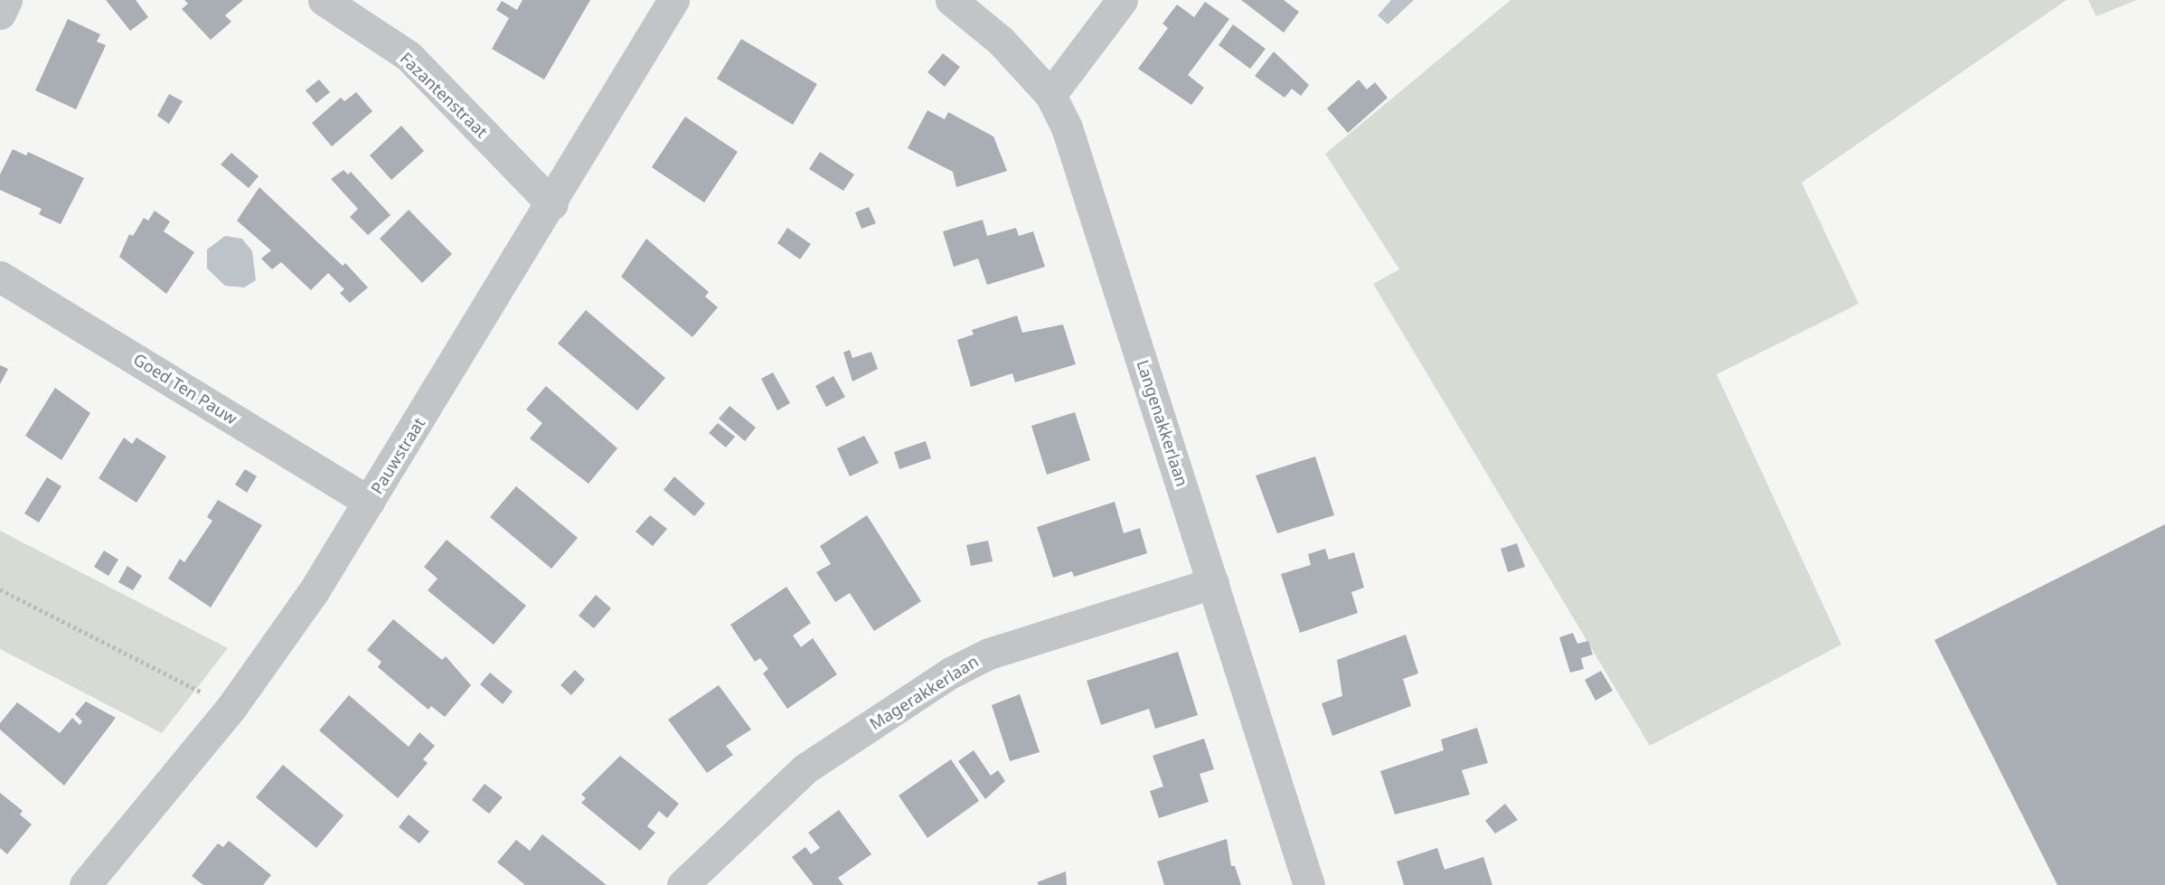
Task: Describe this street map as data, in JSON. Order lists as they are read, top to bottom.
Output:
{
  "streets": {
    "street": [
      "Fazantenstraat",
      "Goed Ten Pauw",
      "Langenakkerlaan",
      "Pauwstraat",
      "Magerakkerlaan"
    ]
  },
  "crossings": [
    ["Fazantenstraat", "Pauwstraat"],
    ["Goed Ten Pauw", "Pauwstraat"],
    ["Langenakkerlaan", "Magerakkerlaan"]
  ]
}
